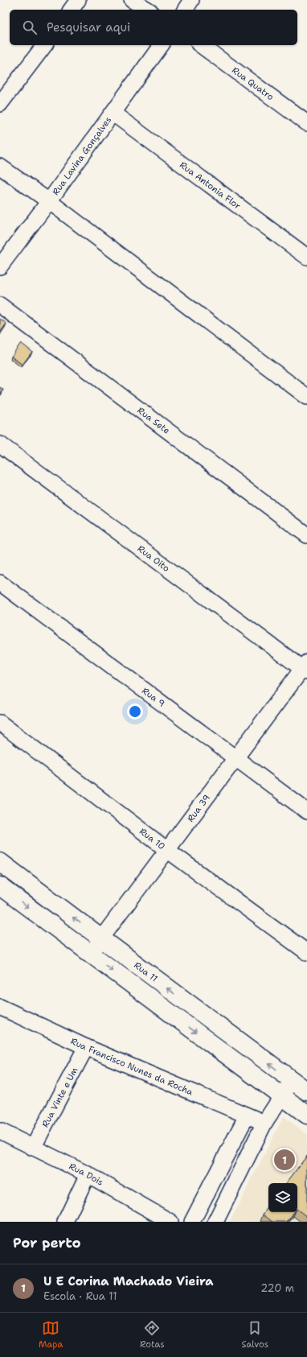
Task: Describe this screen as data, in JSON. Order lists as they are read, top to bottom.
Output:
{
  "streets": {
    "main road": ["Rua 11"],
    "street": [
      "Rua Quatro",
      "Rua Lavina Gonçalves",
      "Rua Antonia Flor",
      "Rua Sete",
      "Rua Oito",
      "Rua 9",
      "Rua 39",
      "Rua 10",
      "Rua Francisco Nunes da Rocha",
      "Rua Vinte e Um",
      "Rua Dois"
    ]
  },
  "crossings": [
    ["Rua Lavina Gonçalves", "Rua Antonia Flor"],
    ["Rua Oito", "Rua 39"],
    ["Rua 9", "Rua 39"],
    ["Rua 39", "Rua 10"],
    ["Rua 39", "Rua 11"],
    ["Rua Francisco Nunes da Rocha", "Rua Vinte e Um"],
    ["Rua Vinte e Um", "Rua Dois"]
  ],
  "page": {
    "search": "Pesquisar aqui",
    "pins": "1",
    "heading": "Por perto",
    "list": [
      {
        "mark": "1",
        "name": "U E Corina Machado Vieira",
        "note": "Escola · Rua 11",
        "value": "220 m"
      }
    ],
    "nav": ["Mapa", "Rotas", "Salvos"]
  }
}
